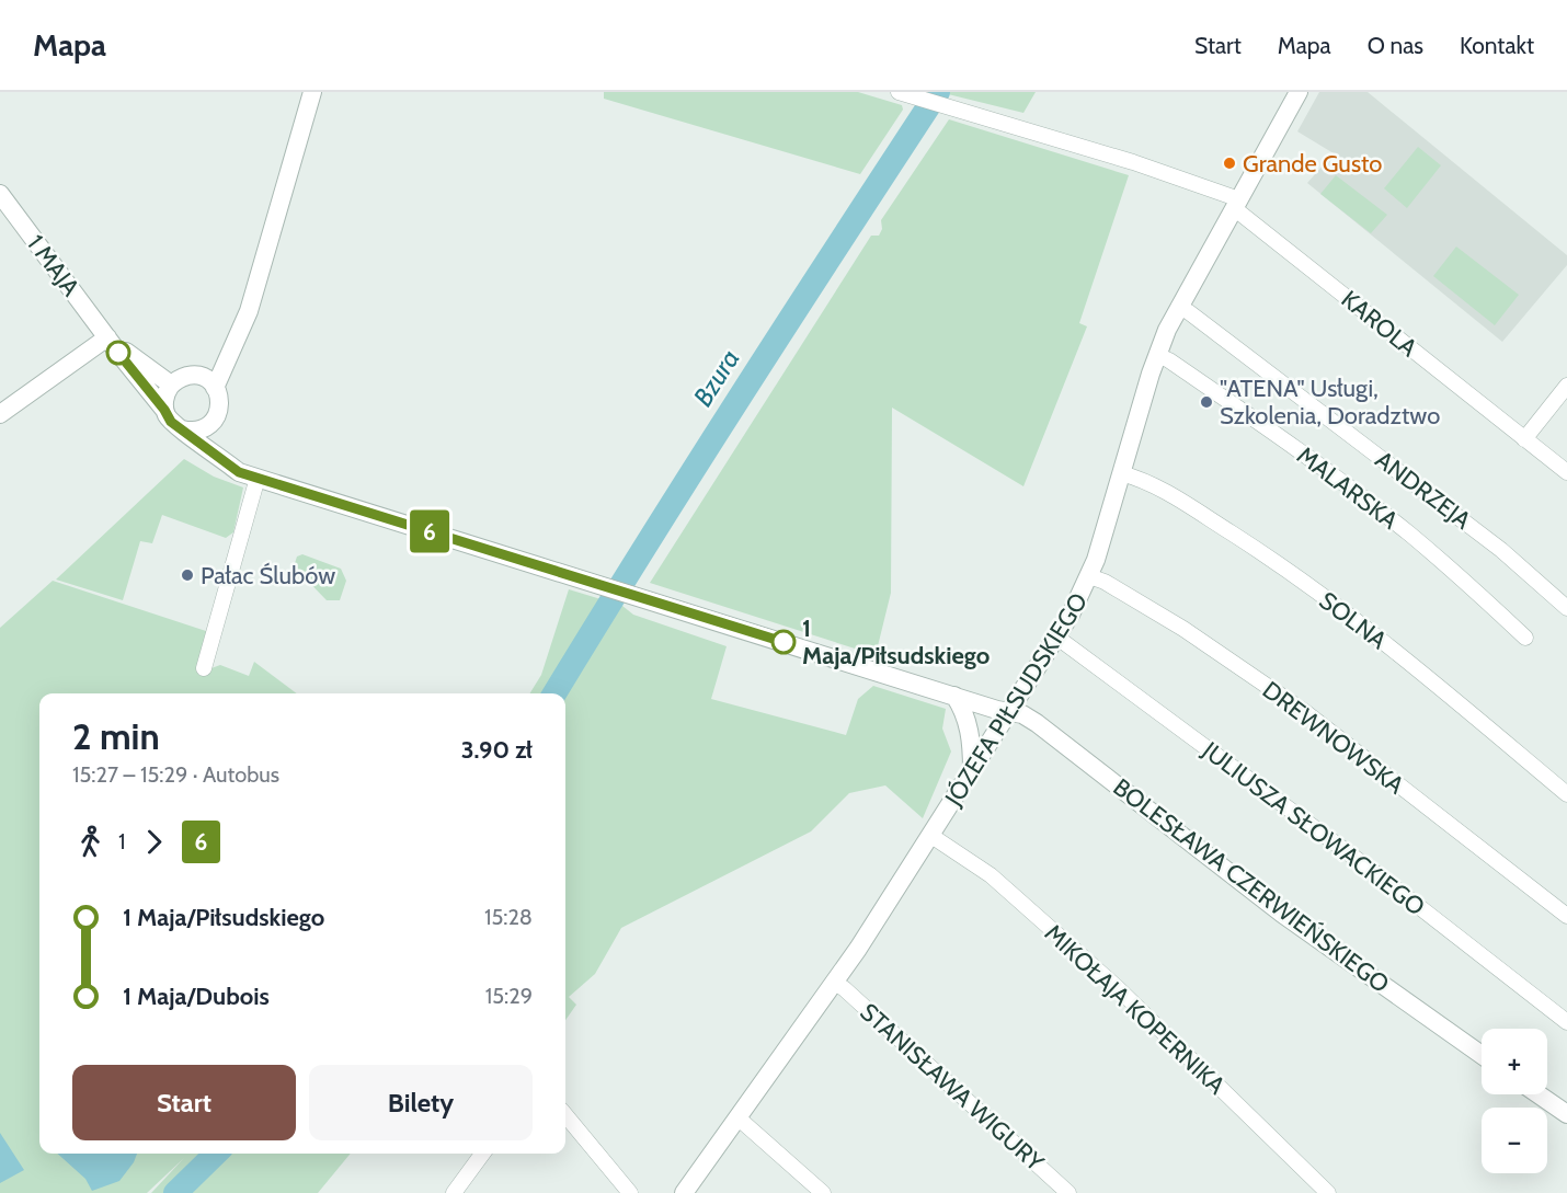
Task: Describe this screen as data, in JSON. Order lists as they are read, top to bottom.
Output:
{
  "streets": {
    "street": [
      "1 MAJA",
      "KAROLA",
      "MALARSKA",
      "ANDRZEJA",
      "SOLNA",
      "JÓZEFA PIŁSUDSKIEGO",
      "DREWNOWSKA",
      "JULIUSZA SŁOWACKIEGO",
      "BOLESŁAWA CZERWIEŃSKIEGO",
      "MIKOŁAJA KOPERNIKA",
      "STANISŁAWA WIGURY"
    ]
  },
  "crossings": [
    ["KAROLA", "JÓZEFA PIŁSUDSKIEGO"],
    ["MALARSKA", "JÓZEFA PIŁSUDSKIEGO"],
    ["ANDRZEJA", "JÓZEFA PIŁSUDSKIEGO"],
    ["SOLNA", "JÓZEFA PIŁSUDSKIEGO"],
    ["JÓZEFA PIŁSUDSKIEGO", "DREWNOWSKA"],
    ["JÓZEFA PIŁSUDSKIEGO", "JULIUSZA SŁOWACKIEGO"],
    ["JÓZEFA PIŁSUDSKIEGO", "BOLESŁAWA CZERWIEŃSKIEGO"],
    ["JÓZEFA PIŁSUDSKIEGO", "MIKOŁAJA KOPERNIKA"],
    ["JÓZEFA PIŁSUDSKIEGO", "STANISŁAWA WIGURY"]
  ],
  "water": ["Bzura"],
  "places": [
    "Grande Gusto",
    "\"ATENA\" Usługi, Szkolenia, Doradztwo",
    "Pałac Ślubów",
    "1 Maja/Piłsudskiego"
  ],
  "lines": ["bus line 6"],
  "page": {
    "header": "Mapa",
    "nav": [
      "Start",
      "Mapa",
      "O nas",
      "Kontakt"
    ],
    "on_map": "6",
    "heading": ["2 min", "15:27 – 15:29 · Autobus", "3.90 zł"],
    "legs": ["1", "6"],
    "list": [
      {
        "name": "1 Maja/Piłsudskiego",
        "value": "15:28"
      },
      {
        "name": "1 Maja/Dubois",
        "value": "15:29"
      }
    ],
    "map_buttons": ["+", "−"],
    "buttons": ["Start", "Bilety"]
  }
}
